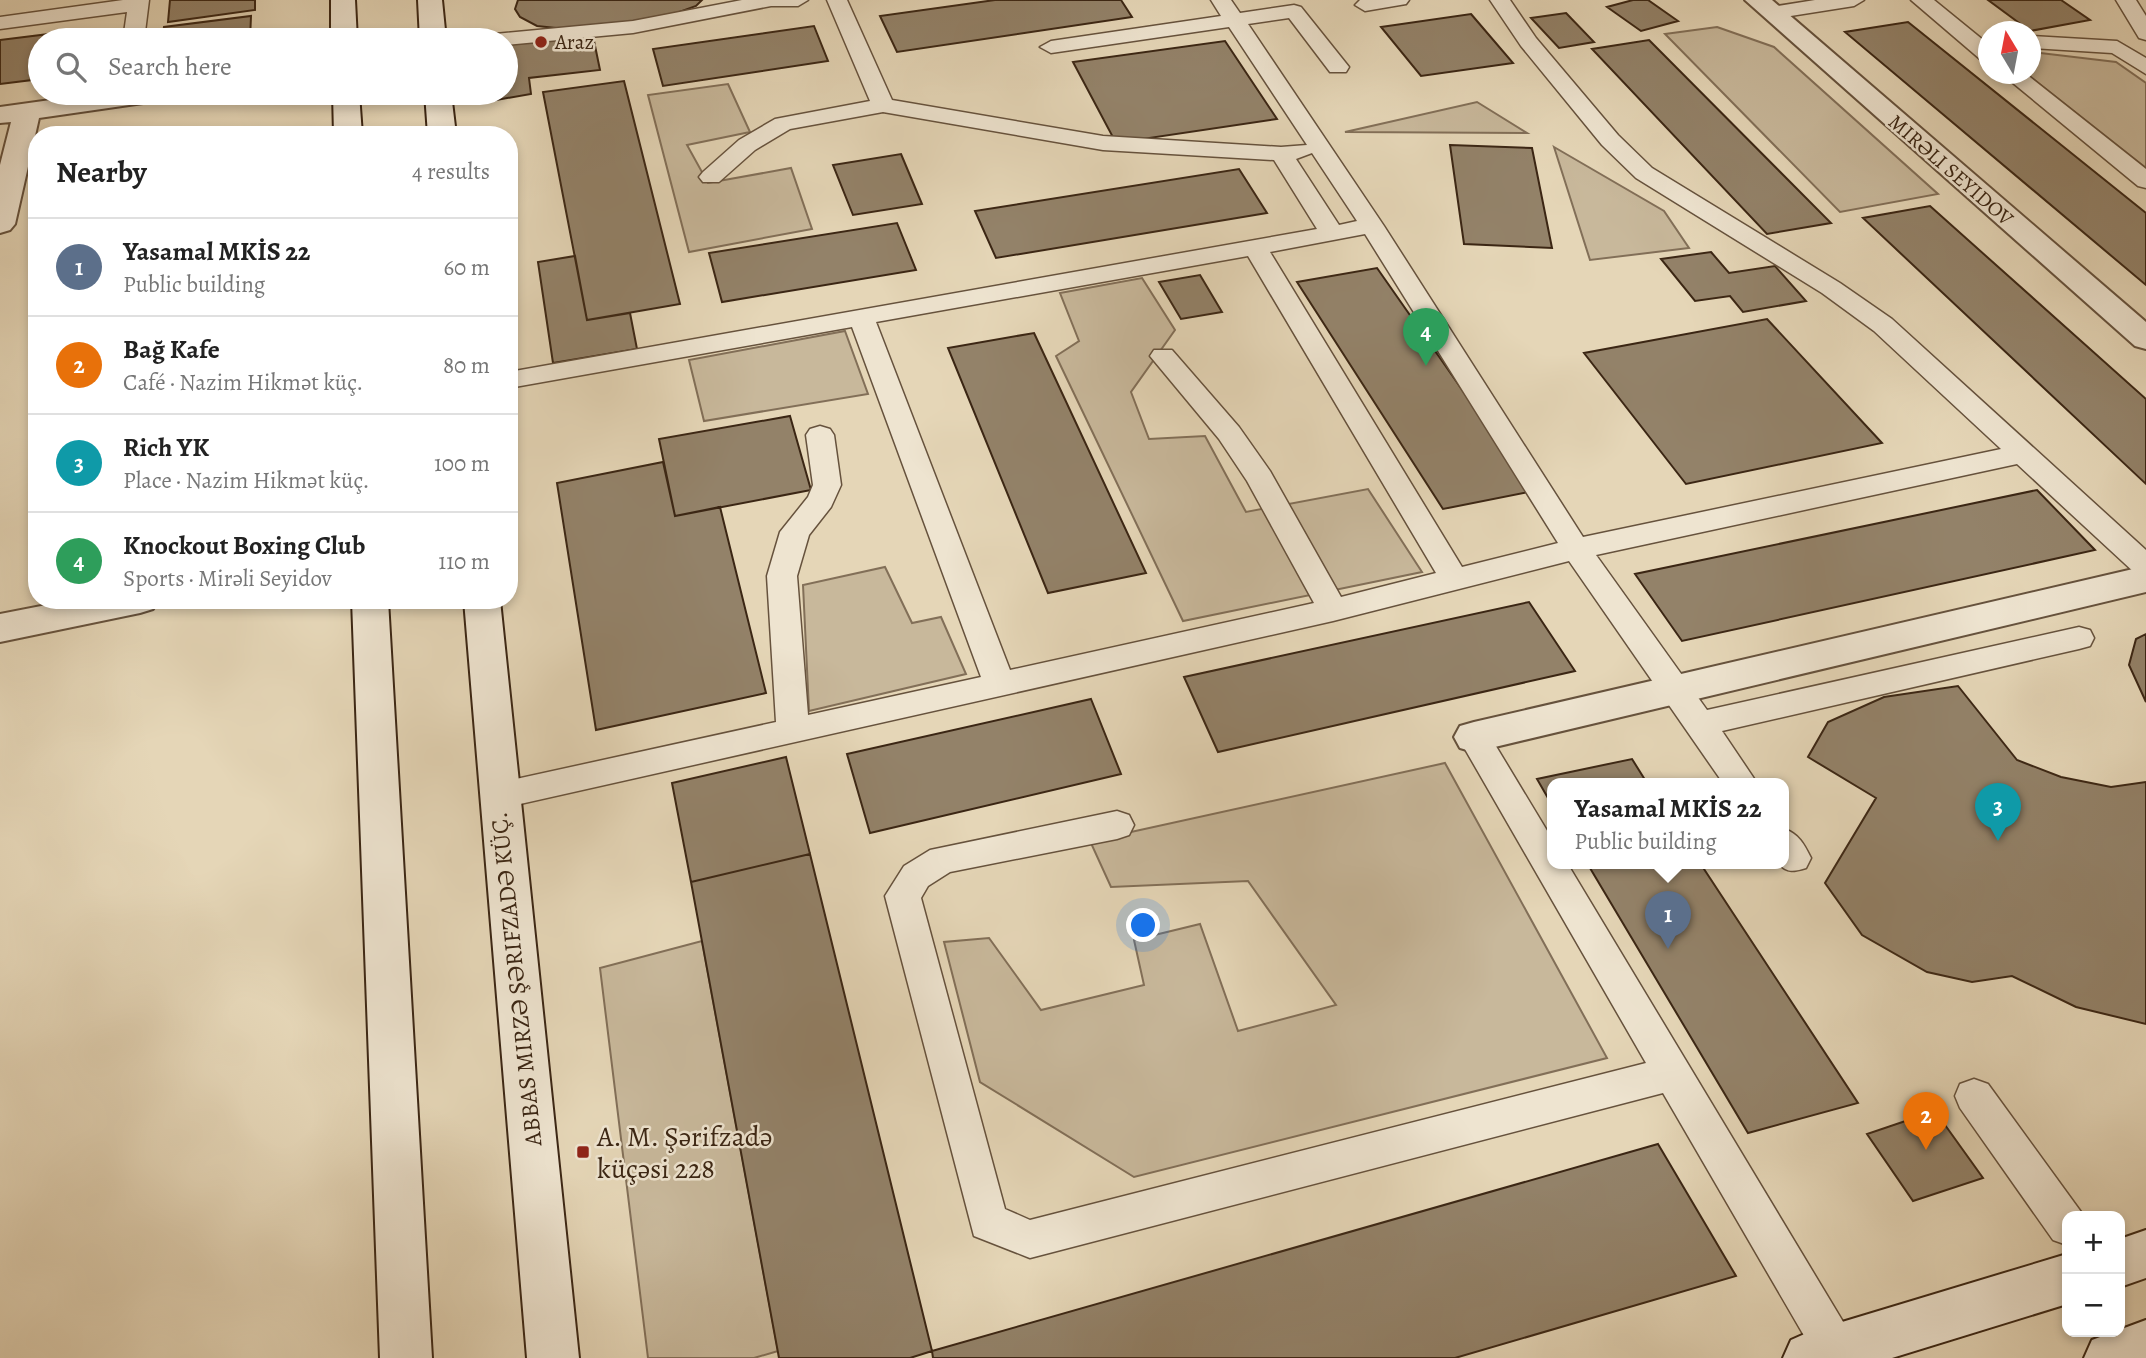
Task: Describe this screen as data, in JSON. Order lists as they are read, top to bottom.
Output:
{
  "streets": {
    "main road": ["MIRƏLI SEYIDOV", "ABBAS MIRZƏ ŞƏRIFZADƏ KÜÇ."]
  },
  "places": {
    "other": ["Araz"],
    "transit": ["A. M. Şərifzadə küçəsi 228"]
  },
  "north": "top",
  "page": {
    "search": "Search here",
    "heading": ["Nearby", "4 results"],
    "list": [
      {
        "mark": "1",
        "name": "Yasamal MKİS 22",
        "note": "Public building",
        "value": "60 m"
      },
      {
        "mark": "2",
        "name": "Bağ Kafe",
        "note": "Café · Nazim Hikmət küç.",
        "value": "80 m"
      },
      {
        "mark": "3",
        "name": "Rich YK",
        "note": "Place · Nazim Hikmət küç.",
        "value": "100 m"
      },
      {
        "mark": "4",
        "name": "Knockout Boxing Club",
        "note": "Sports · Mirəli Seyidov",
        "value": "110 m"
      }
    ],
    "pins": [
      "4",
      "3",
      "1",
      "2"
    ],
    "popup": ["Yasamal MKİS 22", "Public building"],
    "map_buttons": ["+", "−"]
  }
}
